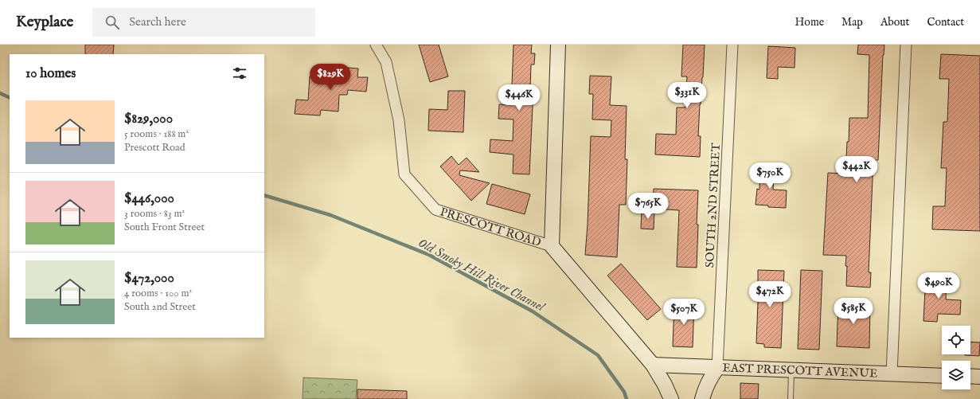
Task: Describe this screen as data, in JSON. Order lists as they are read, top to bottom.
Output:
{
  "streets": {
    "street": ["SOUTH 2ND STREET", "PRESCOTT ROAD", "EAST PRESCOTT AVENUE"]
  },
  "crossings": [
    ["SOUTH 2ND STREET", "EAST PRESCOTT AVENUE"],
    ["PRESCOTT ROAD", "EAST PRESCOTT AVENUE"]
  ],
  "water": ["Old Smoky Hill River Channel"],
  "page": {
    "header": "Keyplace",
    "search": "Search here",
    "nav": [
      "Home",
      "Map",
      "About",
      "Contact"
    ],
    "heading": "10 homes",
    "price": [
      "$829K",
      "$331K",
      "$446K",
      "$442K",
      "$750K",
      "$765K",
      "$490K",
      "$472K",
      "$585K",
      "$507K"
    ],
    "list": [
      {
        "name": "$829,000",
        "note": "5 rooms · 188 m² · Prescott Road"
      },
      {
        "name": "$446,000",
        "note": "3 rooms · 83 m² · South Front Street"
      },
      {
        "name": "$472,000",
        "note": "4 rooms · 100 m² · South 2nd Street"
      }
    ]
  }
}
